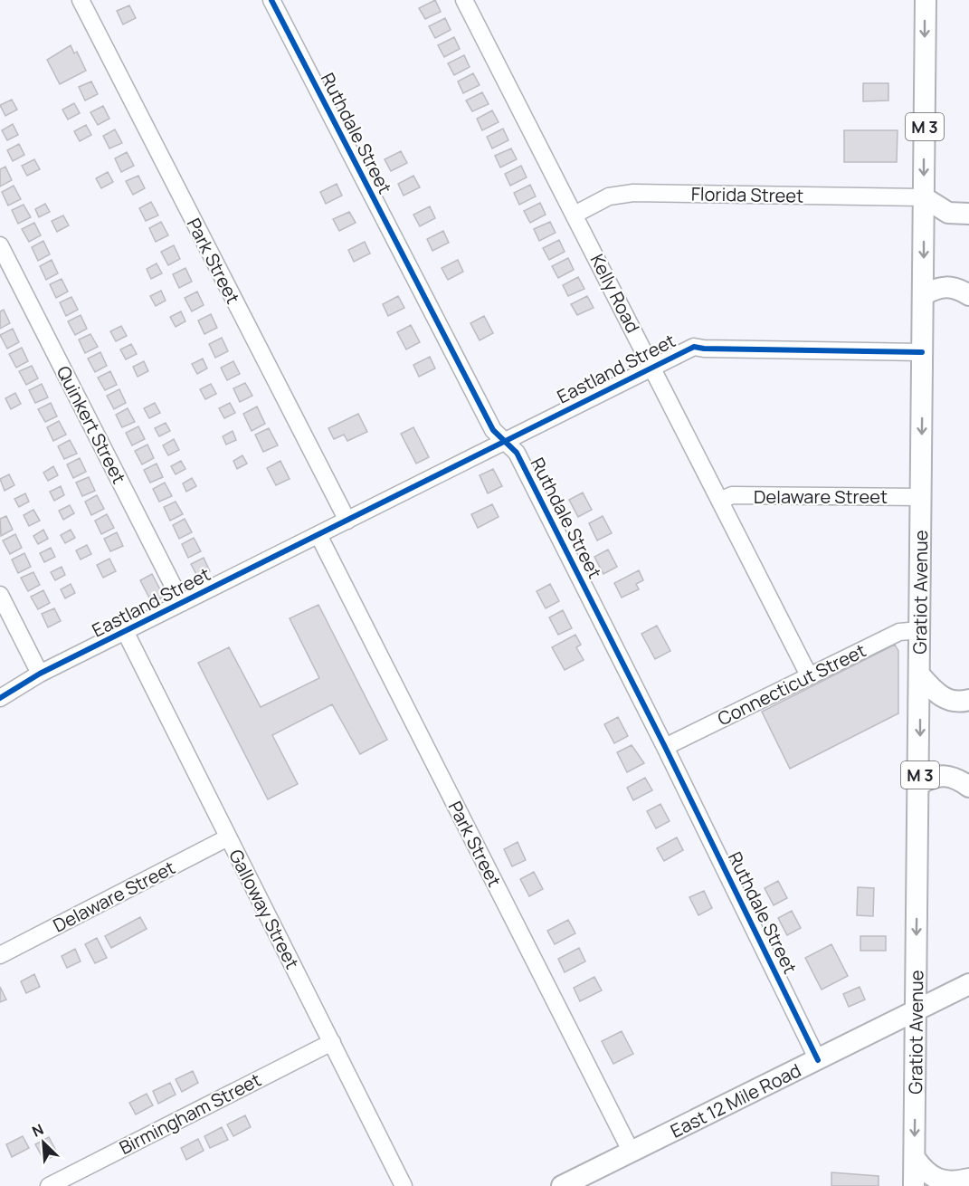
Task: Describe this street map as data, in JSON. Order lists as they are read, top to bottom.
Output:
{
  "streets": {
    "main road": ["M 3", "Gratiot Avenue", "East 12 Mile Road"],
    "street": [
      "Ruthdale Street",
      "Florida Street",
      "Park Street",
      "Kelly Road",
      "Eastland Street",
      "Quinkert Street",
      "Delaware Street",
      "Connecticut Street",
      "Galloway Street",
      "Birmingham Street"
    ]
  },
  "crossings": [
    ["Ruthdale Street", "Eastland Street"],
    ["Ruthdale Street", "Connecticut Street"],
    ["Ruthdale Street", "East 12 Mile Road"],
    ["Florida Street", "Kelly Road"],
    ["Florida Street", "Gratiot Avenue"],
    ["Park Street", "Eastland Street"],
    ["Park Street", "East 12 Mile Road"],
    ["Kelly Road", "Eastland Street"],
    ["Kelly Road", "Delaware Street"],
    ["Kelly Road", "Connecticut Street"],
    ["Eastland Street", "Quinkert Street"],
    ["Eastland Street", "Gratiot Avenue"],
    ["Eastland Street", "Galloway Street"],
    ["Delaware Street", "Gratiot Avenue"],
    ["Delaware Street", "Galloway Street"],
    ["Gratiot Avenue", "Connecticut Street"],
    ["Gratiot Avenue", "East 12 Mile Road"],
    ["Galloway Street", "Birmingham Street"]
  ],
  "one_way": ["Gratiot Avenue"],
  "north": "top left"
}
